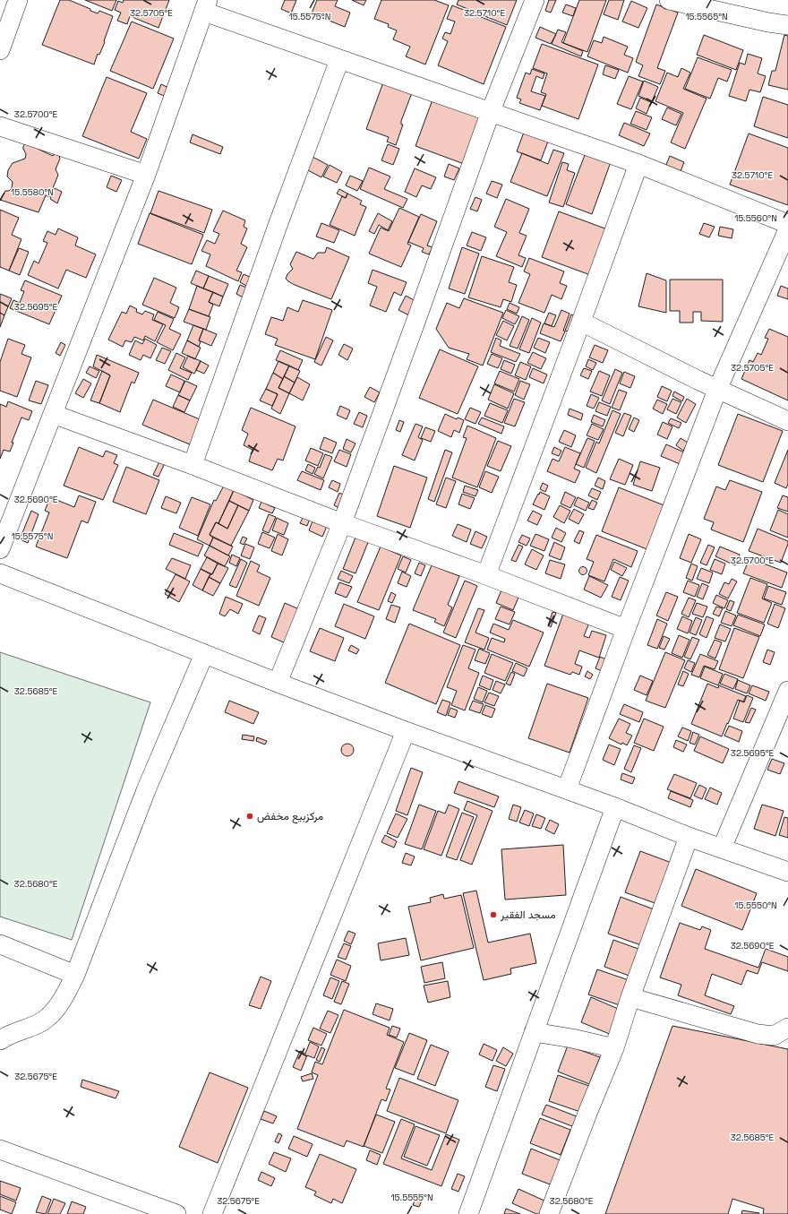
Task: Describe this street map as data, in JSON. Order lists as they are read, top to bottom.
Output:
{
  "places": ["مركزبيع مخفض", "مسجد الفقير"],
  "coordinates": [
    "32.5705°E",
    "32.5710°E",
    "15.5575°N",
    "15.5565°N",
    "32.5700°E",
    "15.5580°N",
    "15.5560°N",
    "32.5695°E",
    "32.5690°E",
    "32.5685°E",
    "32.5680°E",
    "15.5550°N",
    "32.5675°E",
    "15.5555°N"
  ]
}
